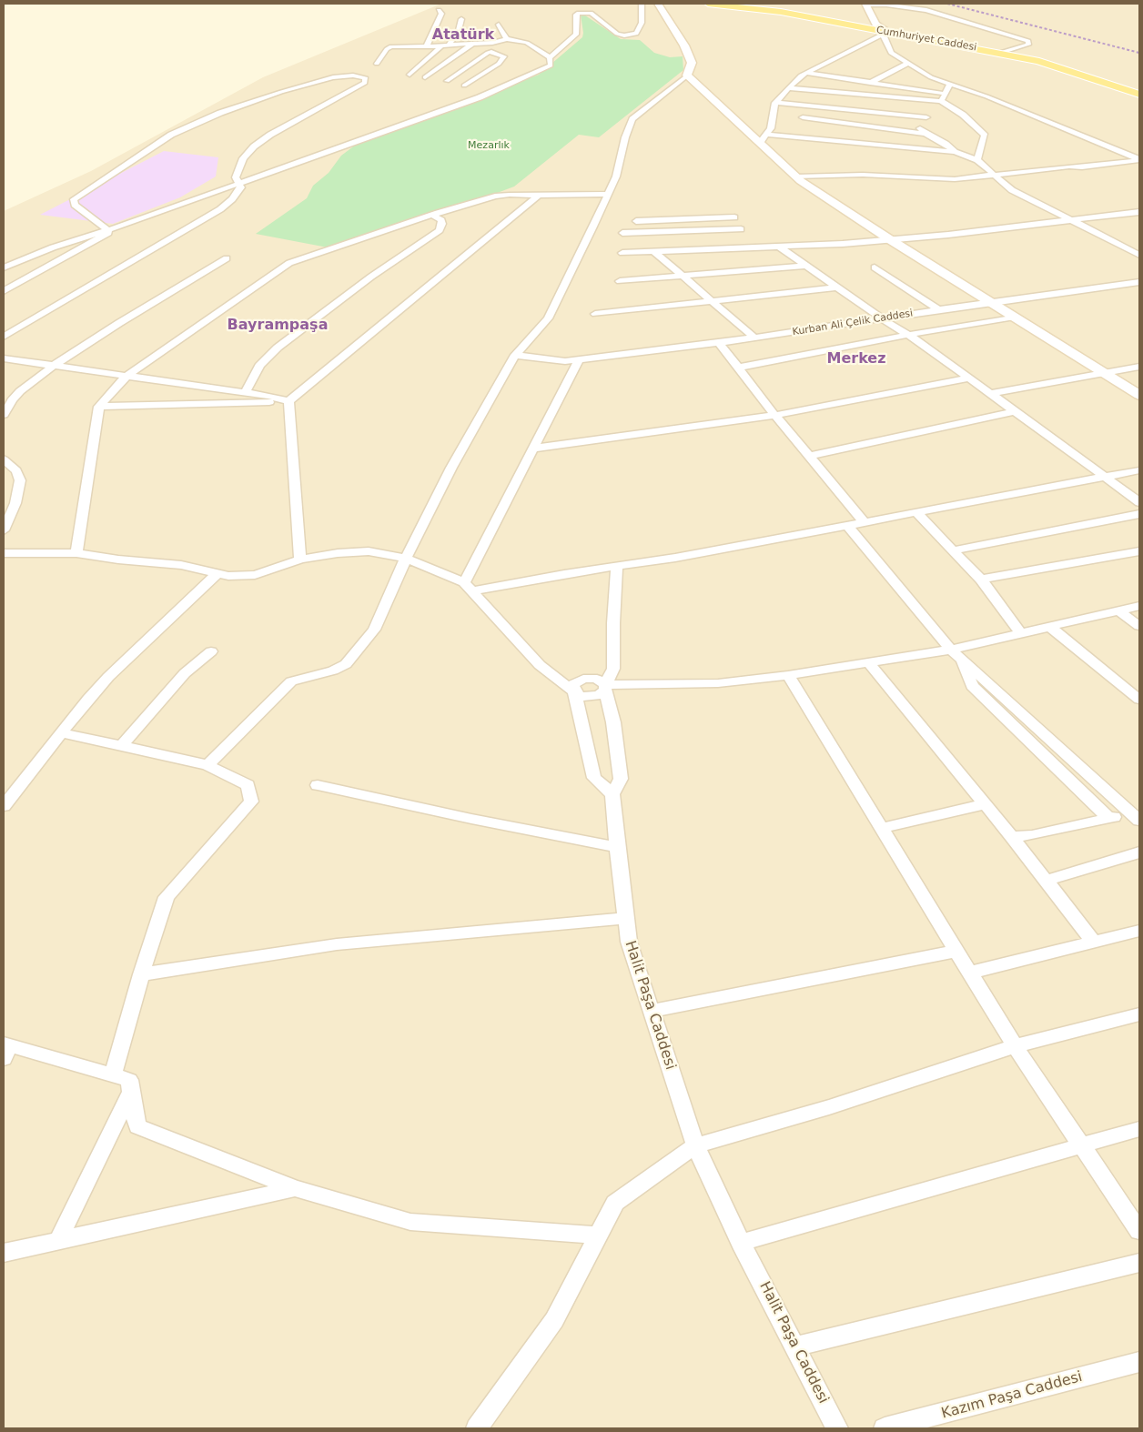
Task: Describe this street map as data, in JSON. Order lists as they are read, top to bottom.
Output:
{
  "streets": {
    "main road": ["Cumhuriyet Caddesi"],
    "street": ["Kurban Ali Çelik Caddesi", "Halit Paşa Caddesi", "Kazım Paşa Caddesi"]
  },
  "districts": ["Atatürk", "Bayrampaşa", "Merkez"],
  "parks": ["Mezarlık"]
}
